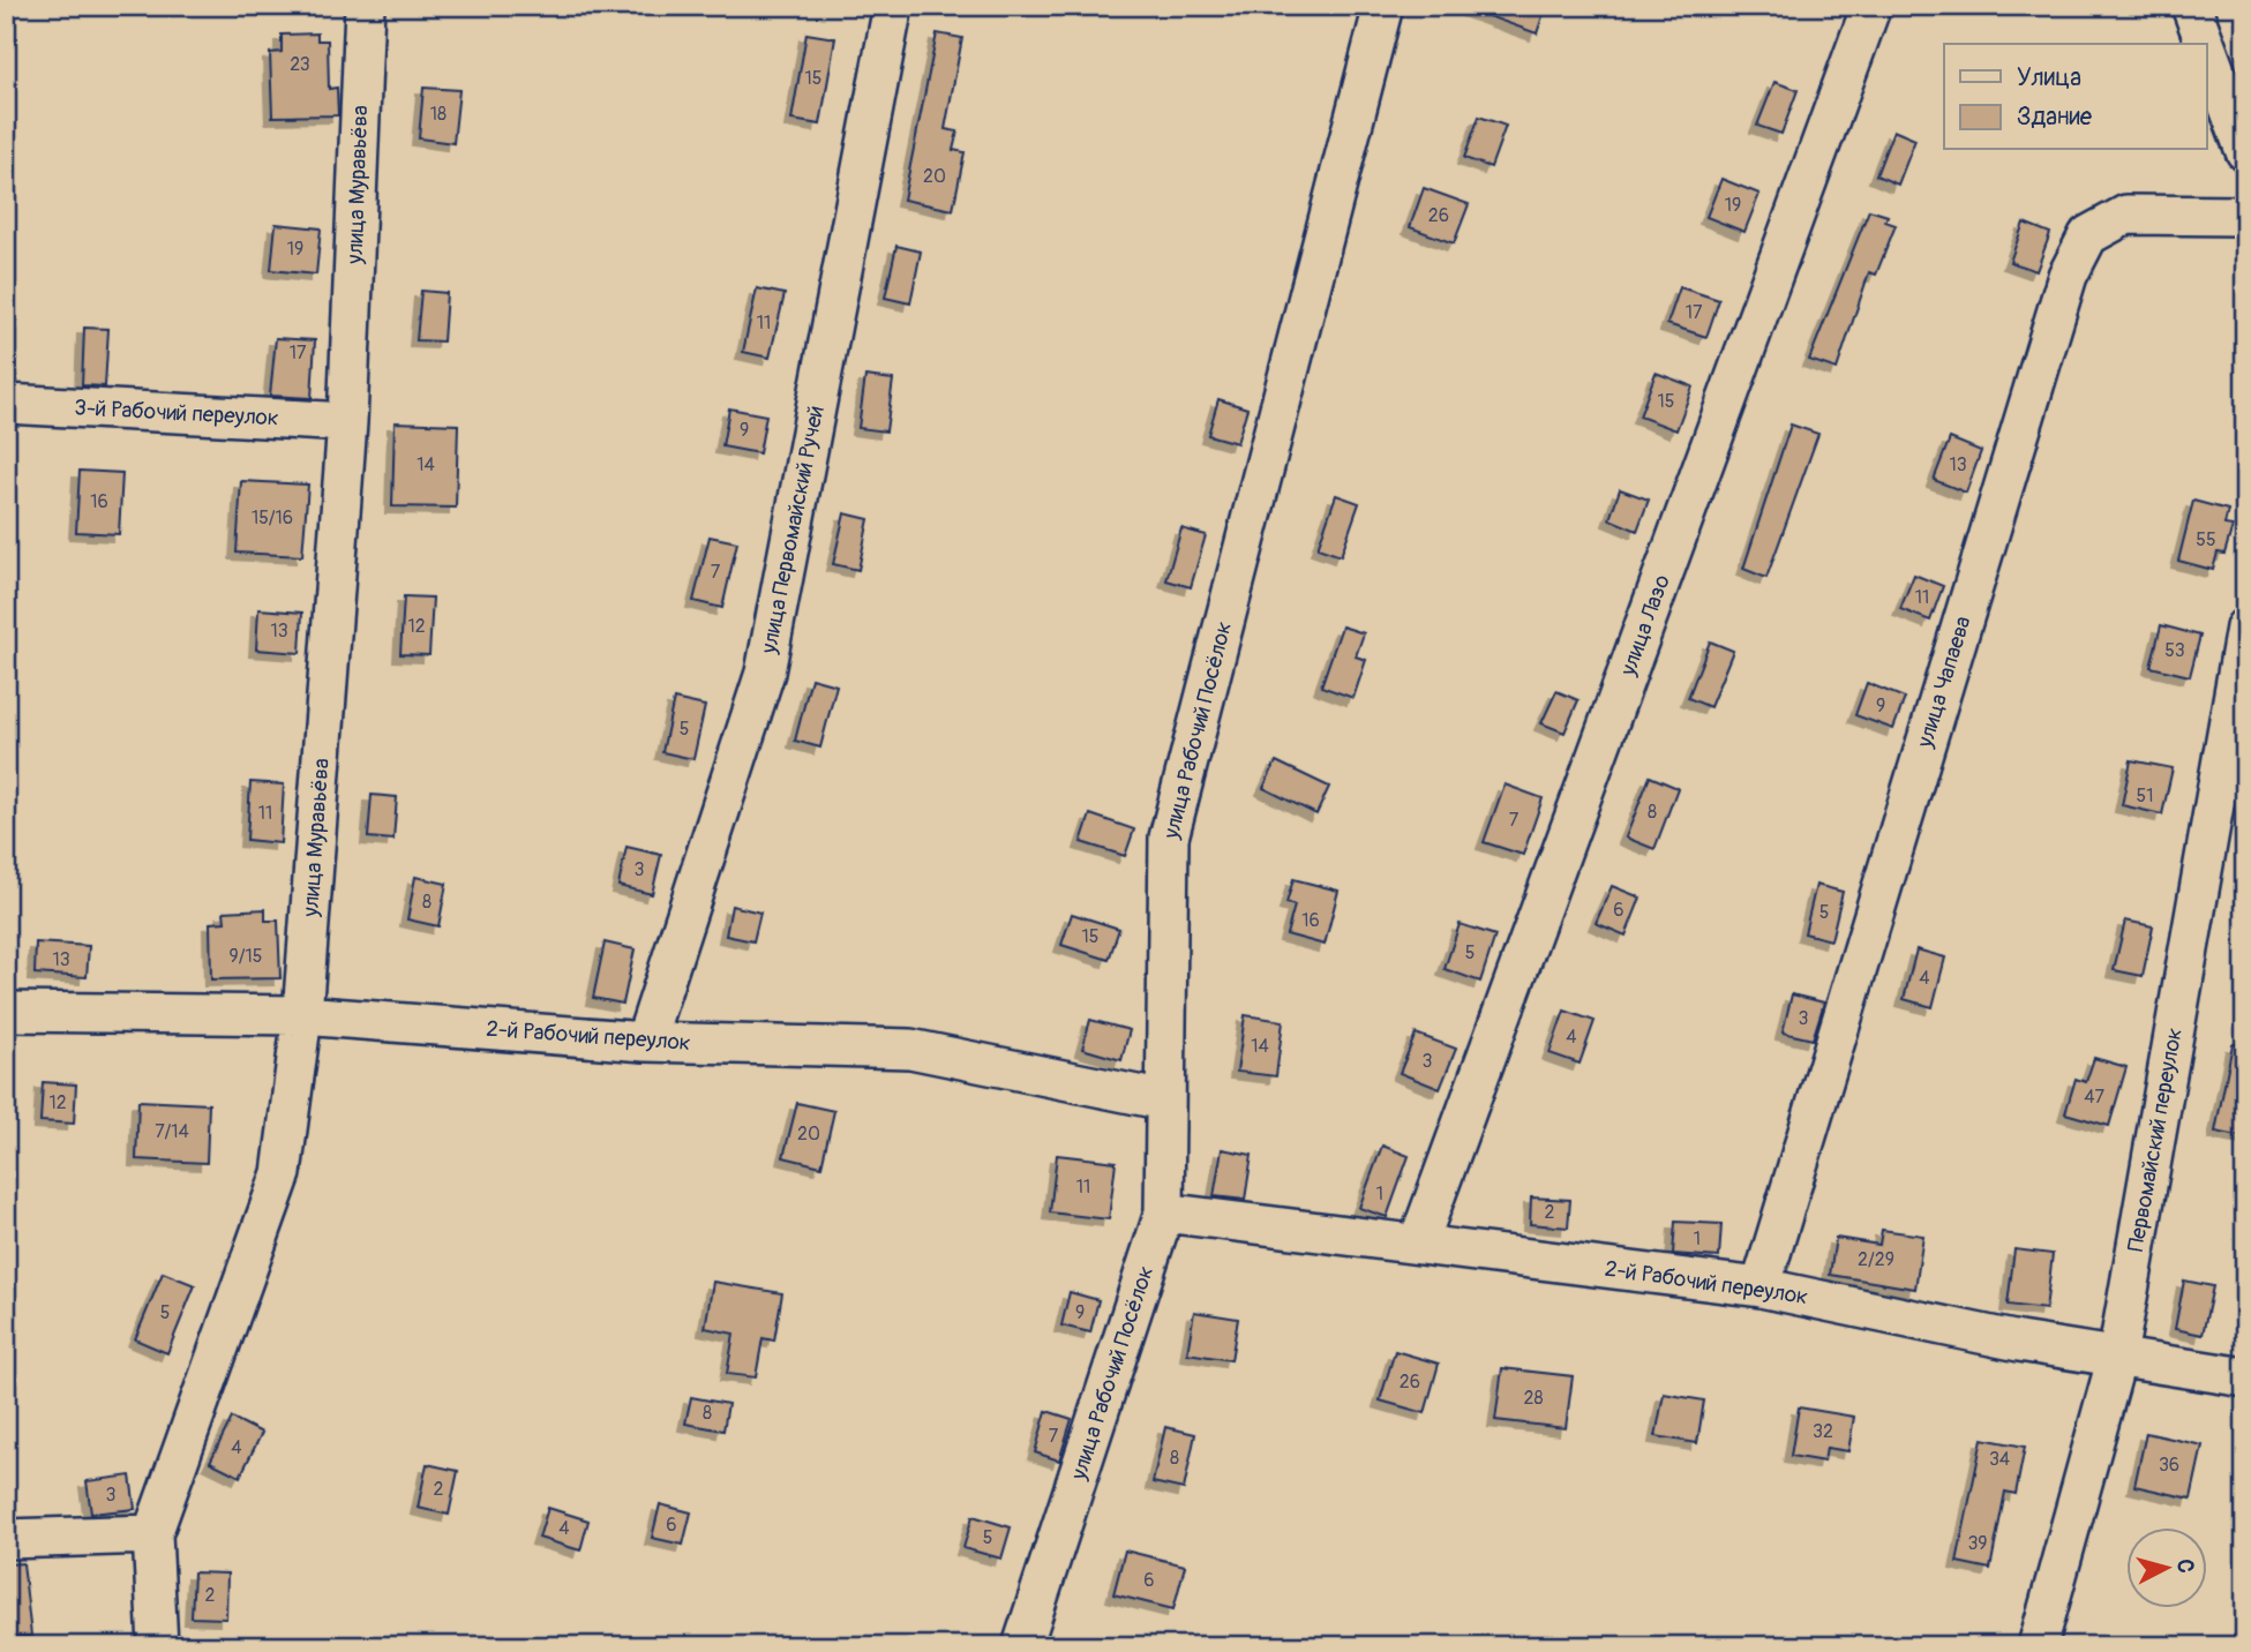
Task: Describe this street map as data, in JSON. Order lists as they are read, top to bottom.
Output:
{
  "streets": {
    "street": [
      "улица Муравьёва",
      "3-й Рабочий переулок",
      "улица Первомайский Ручей",
      "улица Лазо",
      "улица Чапаева",
      "улица Рабочий Посёлок",
      "2-й Рабочий переулок",
      "Первомайский переулок"
    ]
  },
  "crossings": [
    ["улица Муравьёва", "3-й Рабочий переулок"],
    ["улица Муравьёва", "2-й Рабочий переулок"],
    ["улица Первомайский Ручей", "2-й Рабочий переулок"],
    ["улица Лазо", "2-й Рабочий переулок"],
    ["улица Чапаева", "2-й Рабочий переулок"],
    ["улица Рабочий Посёлок", "2-й Рабочий переулок"],
    ["2-й Рабочий переулок", "Первомайский переулок"]
  ],
  "house_numbers": [
    "23",
    "15",
    "18",
    "20",
    "19",
    "26",
    "19",
    "17",
    "11",
    "17",
    "15",
    "9",
    "14",
    "13",
    "16",
    "15/16",
    "55",
    "7",
    "11",
    "12",
    "13",
    "53",
    "9",
    "5",
    "51",
    "8",
    "11",
    "7",
    "3",
    "8",
    "6",
    "5",
    "16",
    "15",
    "5",
    "9/15",
    "13",
    "4",
    "3",
    "4",
    "14",
    "3",
    "47",
    "12",
    "7/14",
    "20",
    "11",
    "1",
    "2",
    "1",
    "2/29",
    "5",
    "9",
    "26",
    "28",
    "8",
    "32",
    "7",
    "4",
    "8",
    "34",
    "36",
    "2",
    "3",
    "6",
    "4",
    "5",
    "39",
    "6",
    "2"
  ],
  "legend": ["Улица", "Здание"],
  "north": "right"
}
